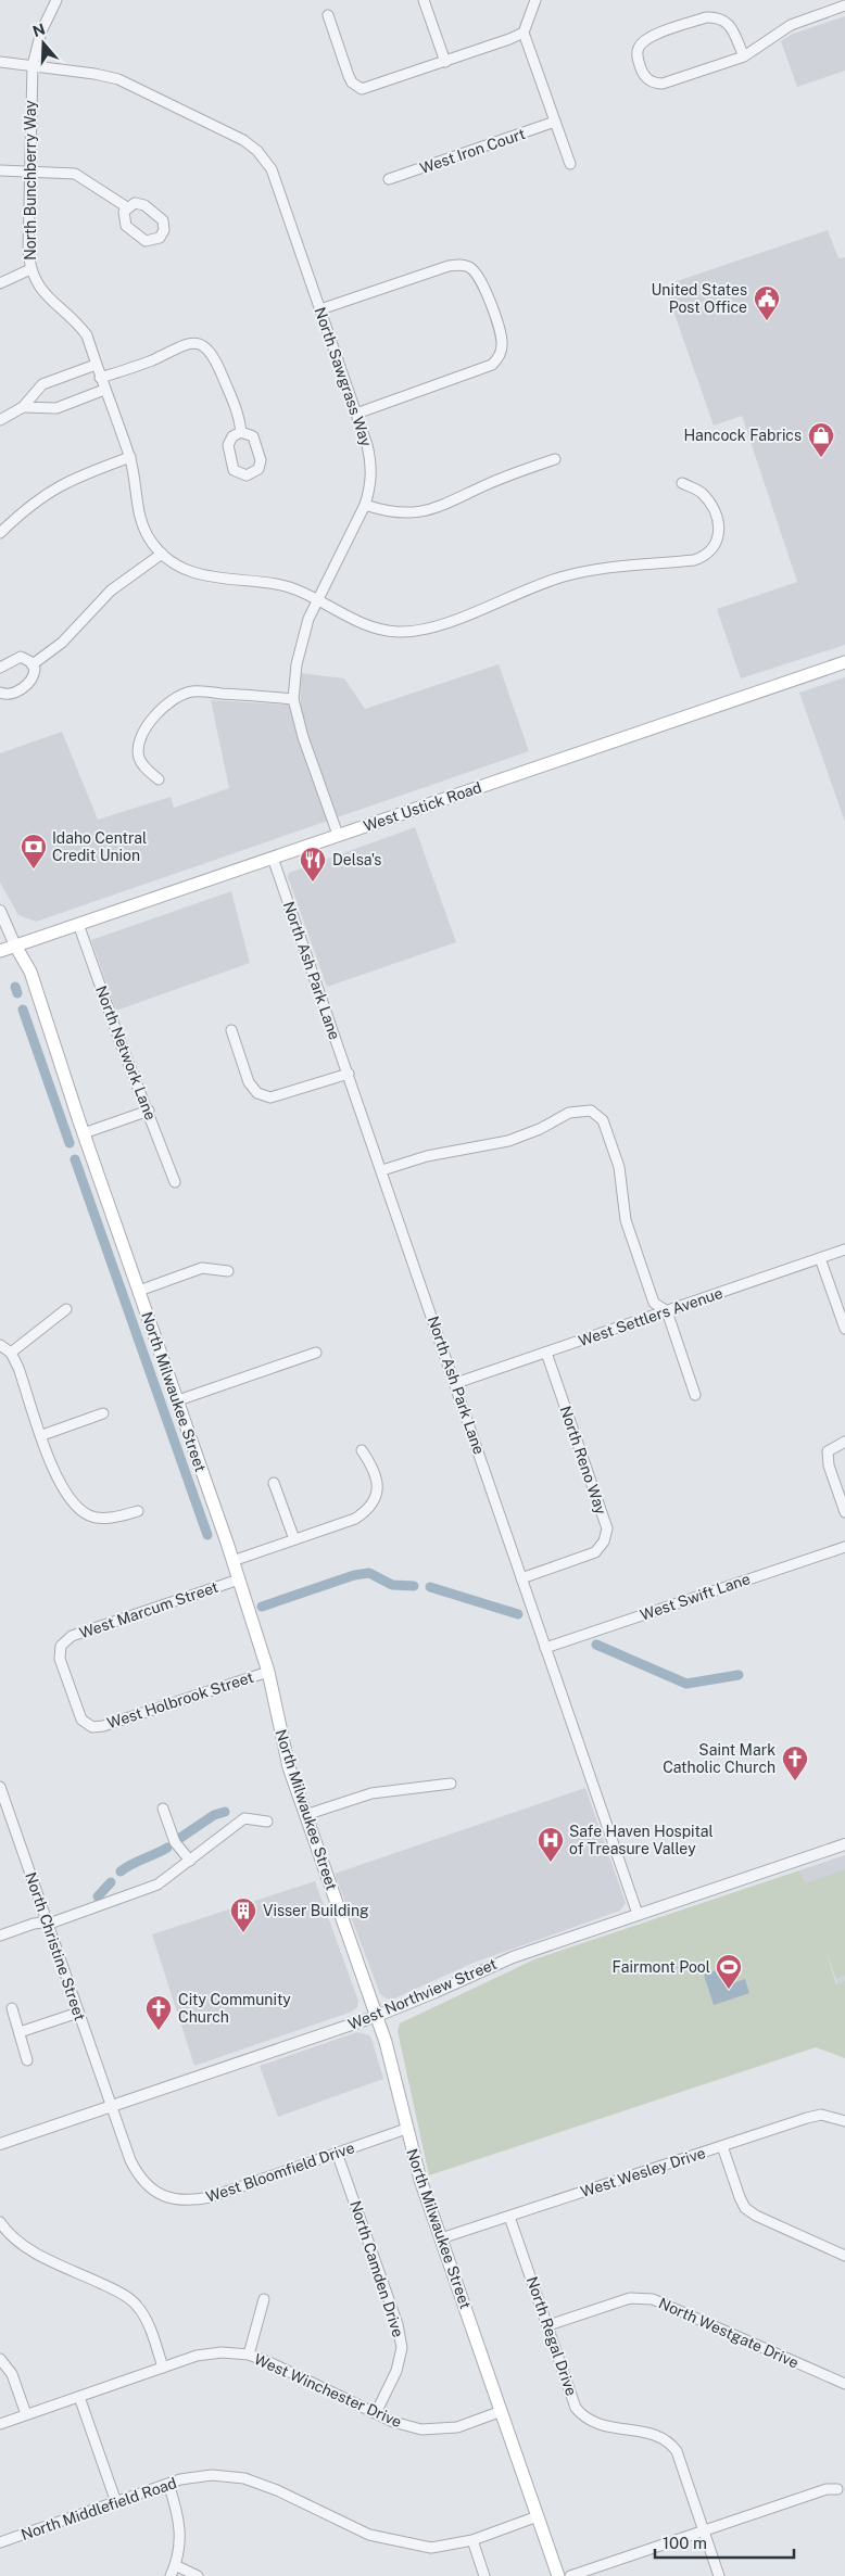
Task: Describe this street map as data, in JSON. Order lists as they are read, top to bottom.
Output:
{
  "streets": {
    "main road": ["West Ustick Road", "North Milwaukee Street"],
    "street": [
      "West Iron Court",
      "North Bunchberry Way",
      "North Sawgrass Way",
      "North Ash Park Lane",
      "North Network Lane",
      "West Settlers Avenue",
      "North Reno Way",
      "West Swift Lane",
      "West Marcum Street",
      "West Holbrook Street",
      "North Christine Street",
      "West Northview Street",
      "West Bloomfield Drive",
      "West Wesley Drive",
      "North Camden Drive",
      "North Westgate Drive",
      "North Regal Drive",
      "West Winchester Drive",
      "North Middlefield Road"
    ]
  },
  "crossings": [
    ["North Bunchberry Way", "North Sawgrass Way"],
    ["North Sawgrass Way", "West Ustick Road"],
    ["West Ustick Road", "North Ash Park Lane"],
    ["West Ustick Road", "North Network Lane"],
    ["West Ustick Road", "North Milwaukee Street"],
    ["North Ash Park Lane", "West Settlers Avenue"],
    ["North Ash Park Lane", "North Reno Way"],
    ["North Ash Park Lane", "West Swift Lane"],
    ["North Ash Park Lane", "West Northview Street"],
    ["West Settlers Avenue", "North Reno Way"],
    ["North Milwaukee Street", "West Marcum Street"],
    ["North Milwaukee Street", "West Holbrook Street"],
    ["North Milwaukee Street", "West Northview Street"],
    ["North Milwaukee Street", "West Bloomfield Drive"],
    ["North Milwaukee Street", "West Wesley Drive"],
    ["North Milwaukee Street", "West Winchester Drive"],
    ["North Milwaukee Street", "North Middlefield Road"],
    ["West Marcum Street", "West Holbrook Street"],
    ["North Christine Street", "West Northview Street"],
    ["North Christine Street", "West Bloomfield Drive"],
    ["West Northview Street", "West Bloomfield Drive"],
    ["West Bloomfield Drive", "North Camden Drive"],
    ["West Wesley Drive", "North Regal Drive"],
    ["North Camden Drive", "West Winchester Drive"],
    ["North Westgate Drive", "North Regal Drive"]
  ],
  "places": {
    "public building": ["United States Post Office"],
    "shop": ["Hancock Fabrics"],
    "bank": ["Idaho Central Credit Union"],
    "restaurant": ["Delsa's"],
    "church": ["Saint Mark Catholic Church", "City Community Church"],
    "hospital": ["Safe Haven Hospital of Treasure Valley"],
    "building": ["Visser Building"],
    "sports": ["Fairmont Pool"]
  },
  "scale_bar": "100 m",
  "north": "top"
}
